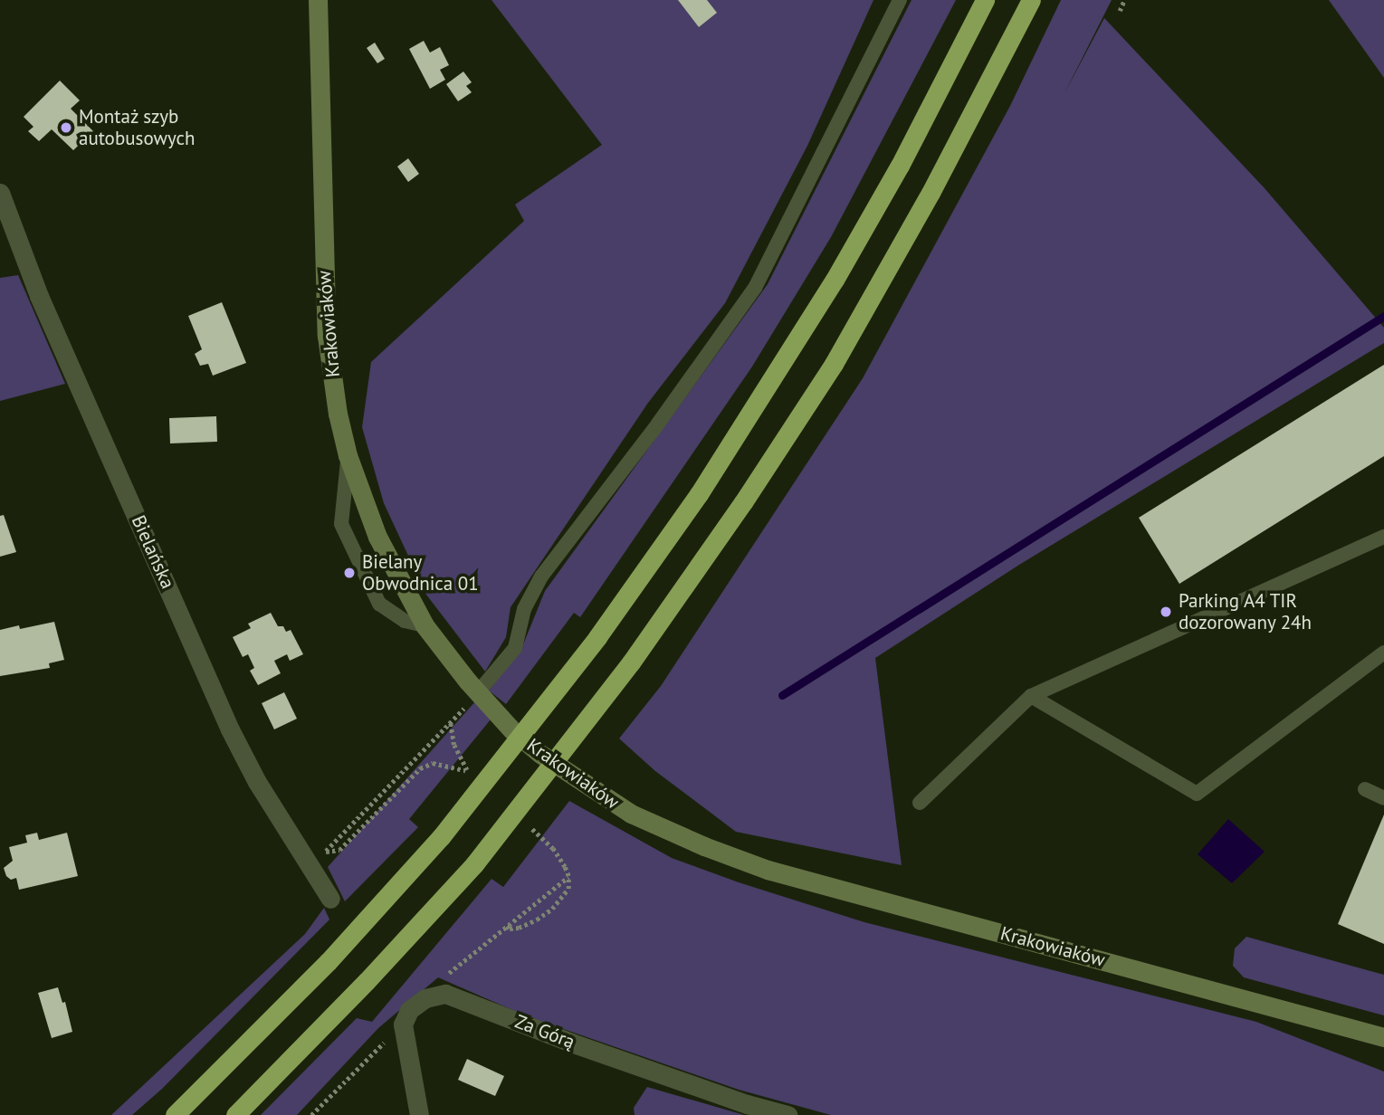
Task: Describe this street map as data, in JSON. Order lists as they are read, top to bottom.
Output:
{
  "streets": {
    "main road": ["Krakowiaków"],
    "street": ["Bielańska", "Za Górą"]
  },
  "places": ["Montaż szyb autobusowych", "Bielany Obwodnica 01", "Parking A4 TIR dozorowany 24h"]
}
